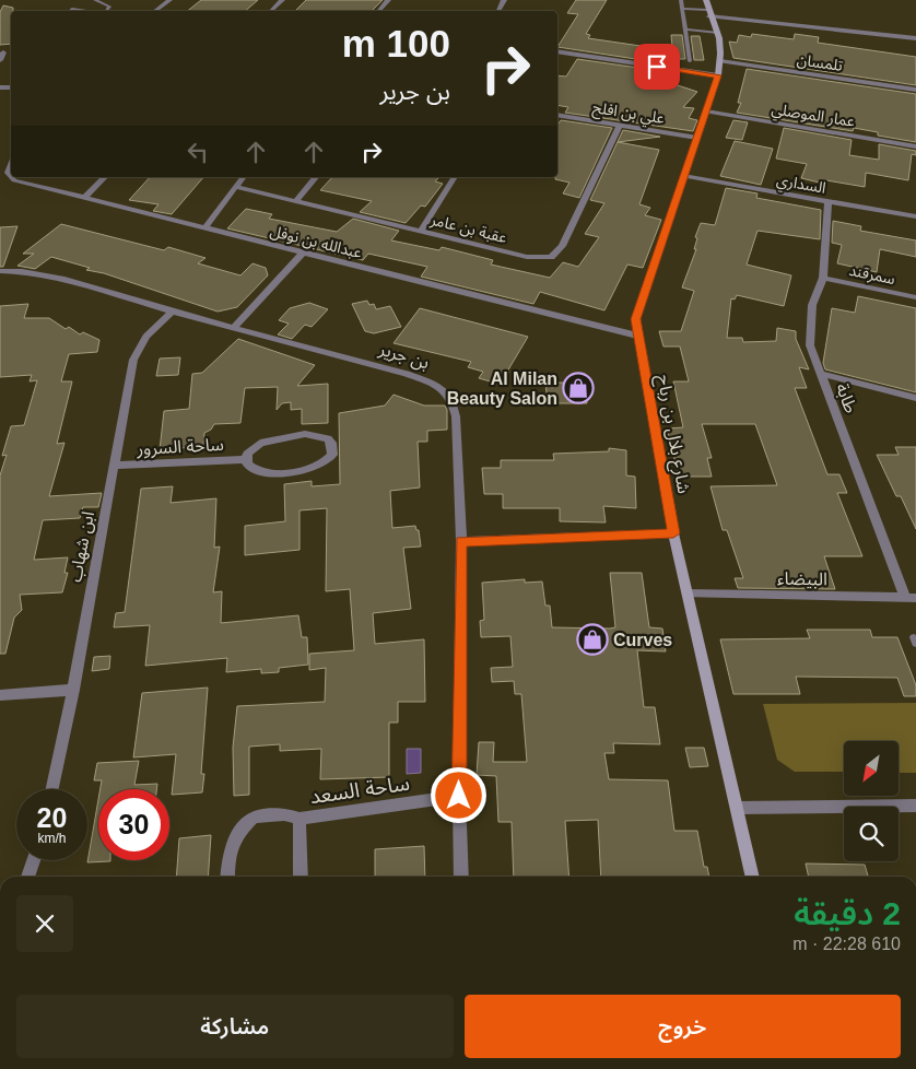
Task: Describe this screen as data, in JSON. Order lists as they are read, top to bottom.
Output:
{
  "streets": {
    "street": [
      "تلمسان",
      "علي بن افلح",
      "عمار الموصلي",
      "السداري",
      "عقبة بن عامر",
      "عبدالله بن نوفل",
      "سمرقند",
      "بن جرير",
      "طابة",
      "شارع بلال بن رباح",
      "ساحة السرور",
      "ابن شهاب",
      "البيضاء",
      "ساحة السعد"
    ]
  },
  "crossings": [
    ["تلمسان", "شارع بلال بن رباح"],
    ["علي بن افلح", "عقبة بن عامر"],
    ["علي بن افلح", "شارع بلال بن رباح"],
    ["عمار الموصلي", "شارع بلال بن رباح"],
    ["السداري", "طابة"],
    ["السداري", "شارع بلال بن رباح"],
    ["عبدالله بن نوفل", "شارع بلال بن رباح"],
    ["سمرقند", "طابة"],
    ["بن جرير", "ابن شهاب"],
    ["بن جرير", "ساحة السعد"],
    ["طابة", "البيضاء"],
    ["شارع بلال بن رباح", "البيضاء"],
    ["ساحة السرور", "ابن شهاب"]
  ],
  "places": {
    "shop": ["Al Milan Beauty Salon", "Curves"]
  },
  "north": "bottom left",
  "page": {
    "turn": ["100 m", "بن جرير"],
    "speed": "20 km/h",
    "limit": "30",
    "heading": ["2 دقيقة", "610 m · 22:28"],
    "buttons": ["خروج", "مشاركة"]
  }
}
